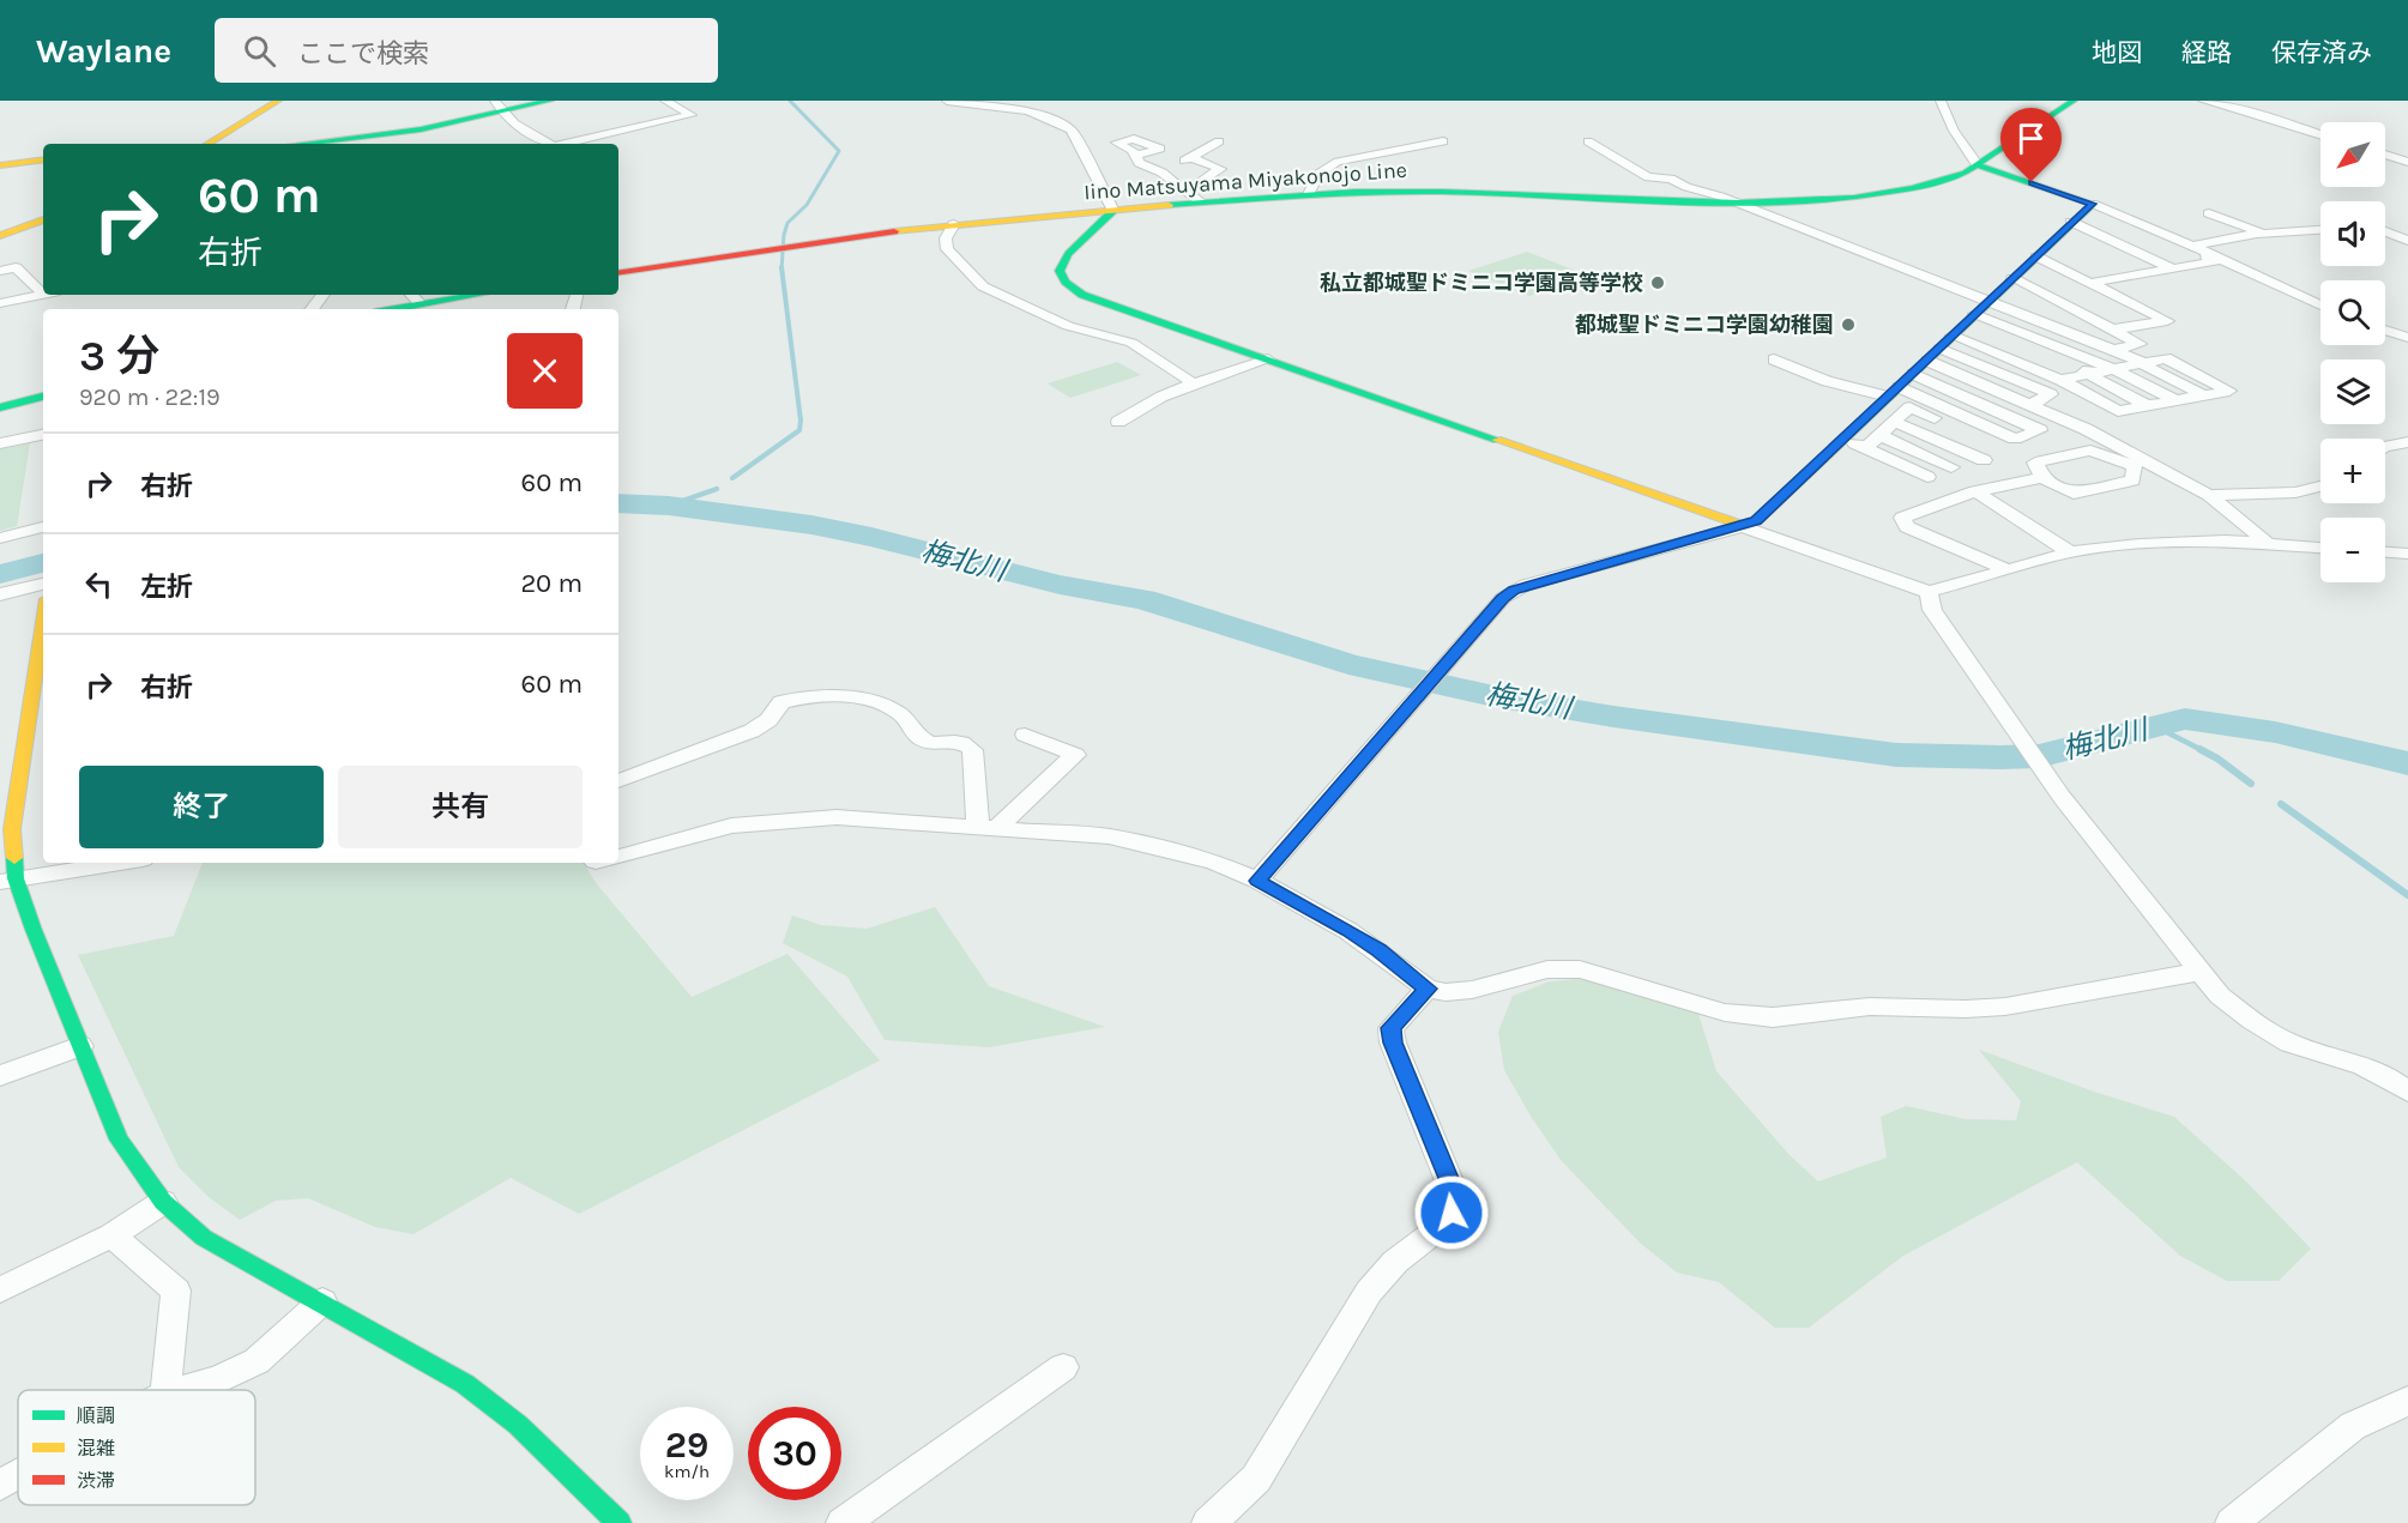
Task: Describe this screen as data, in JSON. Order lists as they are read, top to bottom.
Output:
{
  "streets": {
    "street": ["Iino Matsuyama Miyakonojo Line"]
  },
  "water": ["梅北川"],
  "places": ["私立都城聖ドミニコ学園高等学校", "都城聖ドミニコ学園幼稚園"],
  "legend": ["順調", "混雑", "渋滞"],
  "north": "bottom left",
  "page": {
    "header": "Waylane",
    "search": "ここで検索",
    "nav": ["地図", "経路", "保存済み"],
    "map_buttons": ["+", "−"],
    "turn": ["60 m", "右折"],
    "heading": ["3 分", "920 m · 22:19"],
    "list": [
      {
        "name": "右折",
        "value": "60 m"
      },
      {
        "name": "左折",
        "value": "20 m"
      },
      {
        "name": "右折",
        "value": "60 m"
      }
    ],
    "buttons": ["終了", "共有"],
    "speed": "29 km/h",
    "limit": "30"
  }
}
